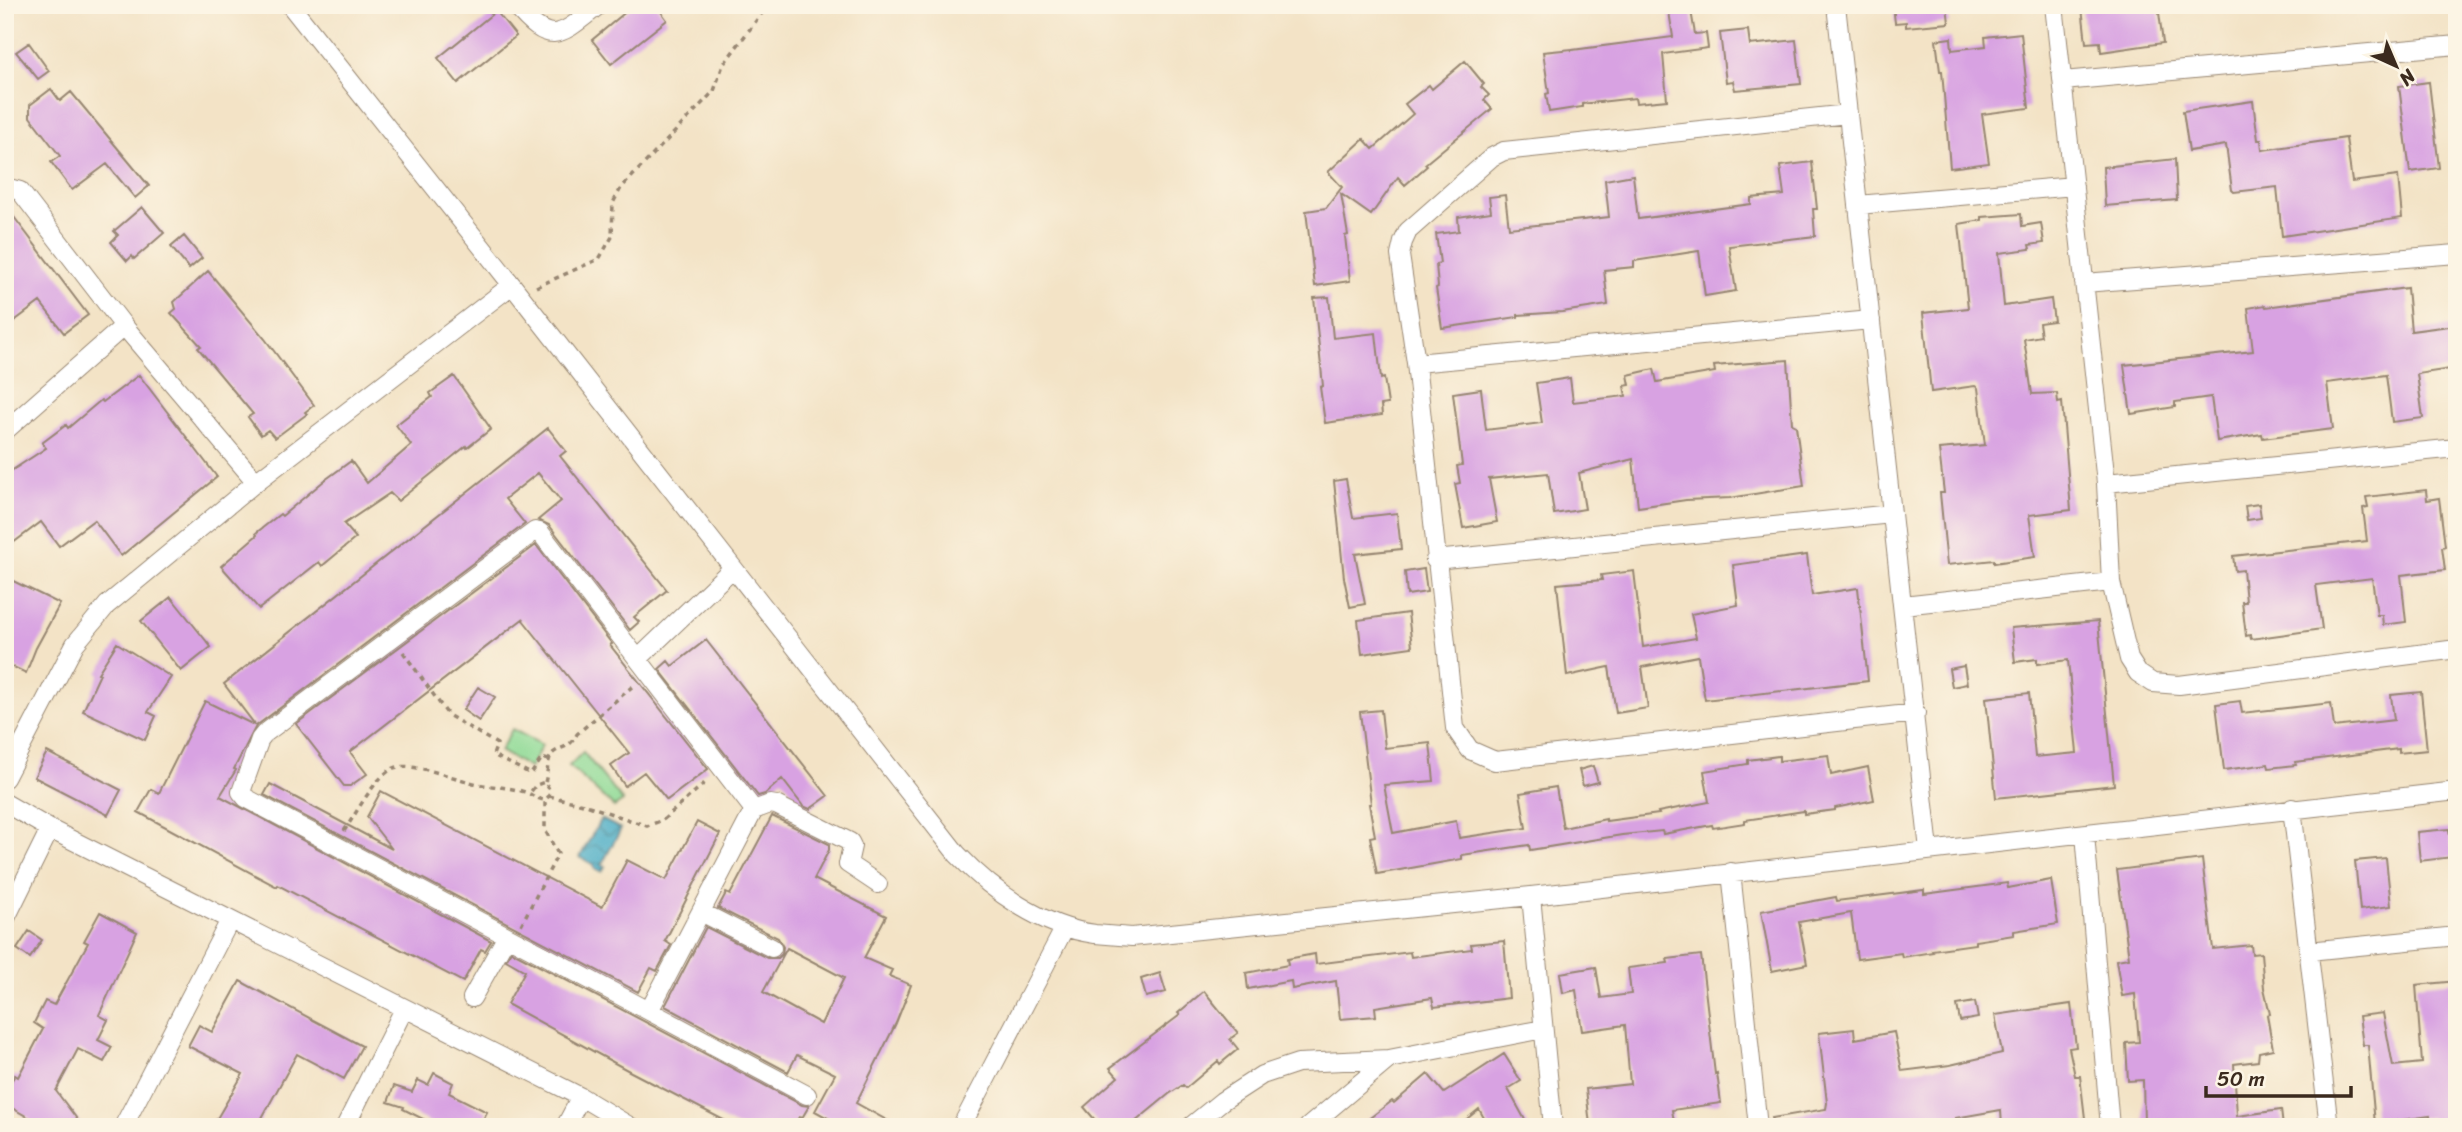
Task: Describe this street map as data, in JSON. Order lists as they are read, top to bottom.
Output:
{
  "scale_bar": "50 m",
  "north": "bottom right"
}
